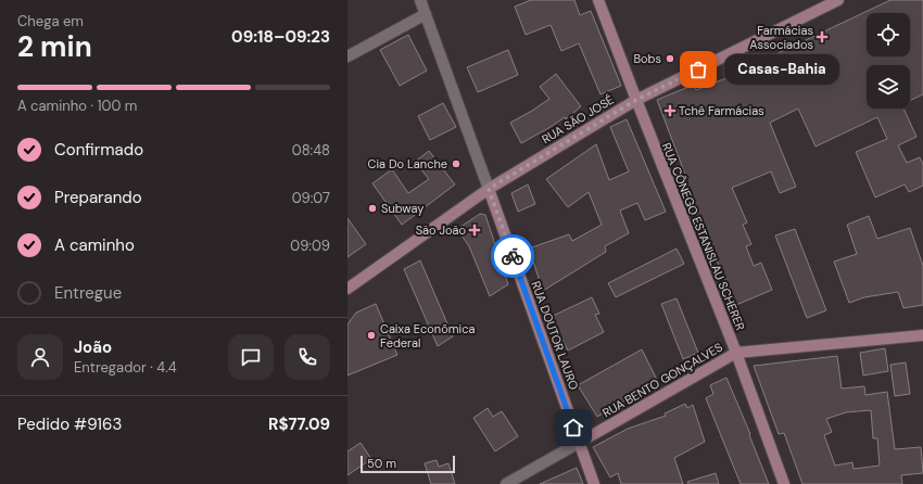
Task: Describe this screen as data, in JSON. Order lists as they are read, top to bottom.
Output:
{
  "streets": {
    "street": [
      "RUA SÃO JOSÉ",
      "RUA CÔNEGO ESTANISLAU SCHERER",
      "RUA DOUTOR LAURO",
      "RUA BENTO GONÇALVES"
    ]
  },
  "crossings": [
    ["RUA SÃO JOSÉ", "RUA CÔNEGO ESTANISLAU SCHERER"],
    ["RUA SÃO JOSÉ", "RUA DOUTOR LAURO"],
    ["RUA CÔNEGO ESTANISLAU SCHERER", "RUA BENTO GONÇALVES"],
    ["RUA DOUTOR LAURO", "RUA BENTO GONÇALVES"]
  ],
  "places": {
    "health": ["Farmácias Associados", "Tchê Farmácias", "São João"],
    "other": [
      "Bobs",
      "Casas-Bahia",
      "Cia Do Lanche",
      "Subway",
      "Caixa Econômica Federal"
    ]
  },
  "scale_bar": "50 m",
  "page": {
    "heading": ["2 min", "Chega em", "09:18–09:23"],
    "panel": [
      "João",
      "Entregador · 4.4",
      "Pedido #9163",
      "R$77.09"
    ],
    "bubble": "Casas-Bahia",
    "bar": "A caminho · 100 m",
    "list": [
      ["Confirmado", "08:48"],
      ["Preparando", "09:07"],
      ["A caminho", "09:09"],
      "Entregue"
    ],
    "scale": "50 m"
  }
}
